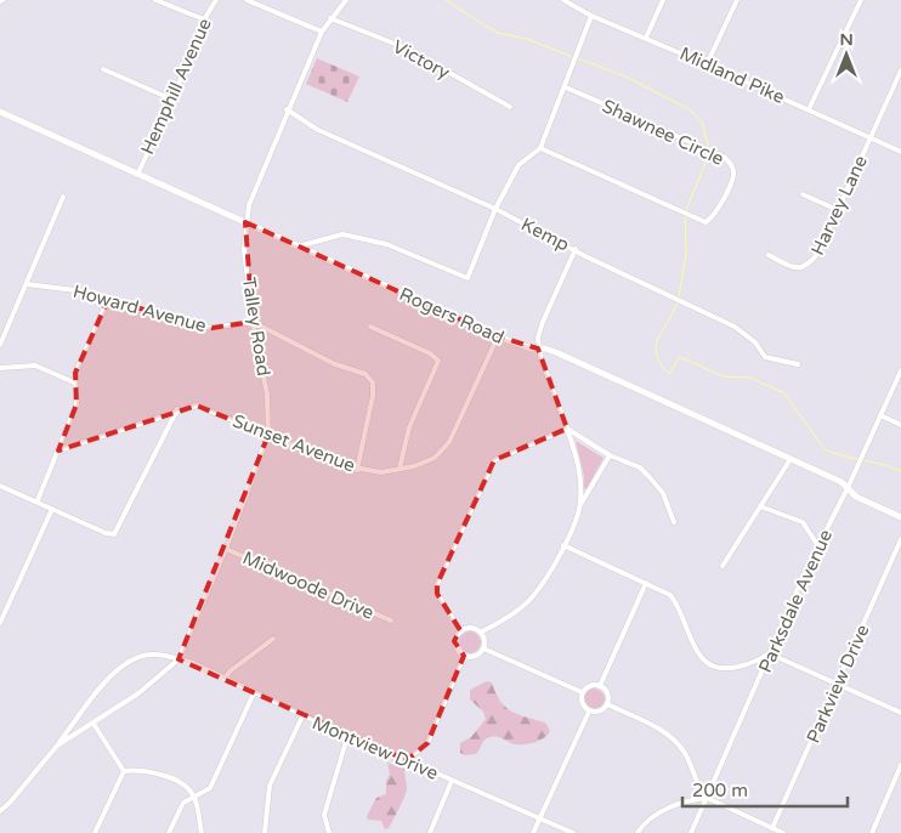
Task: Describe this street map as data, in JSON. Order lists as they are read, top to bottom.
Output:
{
  "streets": {
    "street": [
      "Victory",
      "Midland Pike",
      "Hemphill Avenue",
      "Shawnee Circle",
      "Harvey Lane",
      "Kemp",
      "Howard Avenue",
      "Rogers Road",
      "Talley Road",
      "Sunset Avenue",
      "Midwoode Drive",
      "Parksdale Avenue",
      "Parkview Drive",
      "Montview Drive"
    ]
  },
  "crossings": [
    ["Victory", "Talley Road"],
    ["Midland Pike", "Harvey Lane"],
    ["Hemphill Avenue", "Rogers Road"],
    ["Kemp", "Talley Road"],
    ["Howard Avenue", "Talley Road"],
    ["Rogers Road", "Talley Road"],
    ["Rogers Road", "Sunset Avenue"],
    ["Rogers Road", "Parksdale Avenue"],
    ["Talley Road", "Sunset Avenue"],
    ["Talley Road", "Midwoode Drive"],
    ["Talley Road", "Montview Drive"]
  ],
  "scale_bar": "200 m",
  "north": "top"
}
